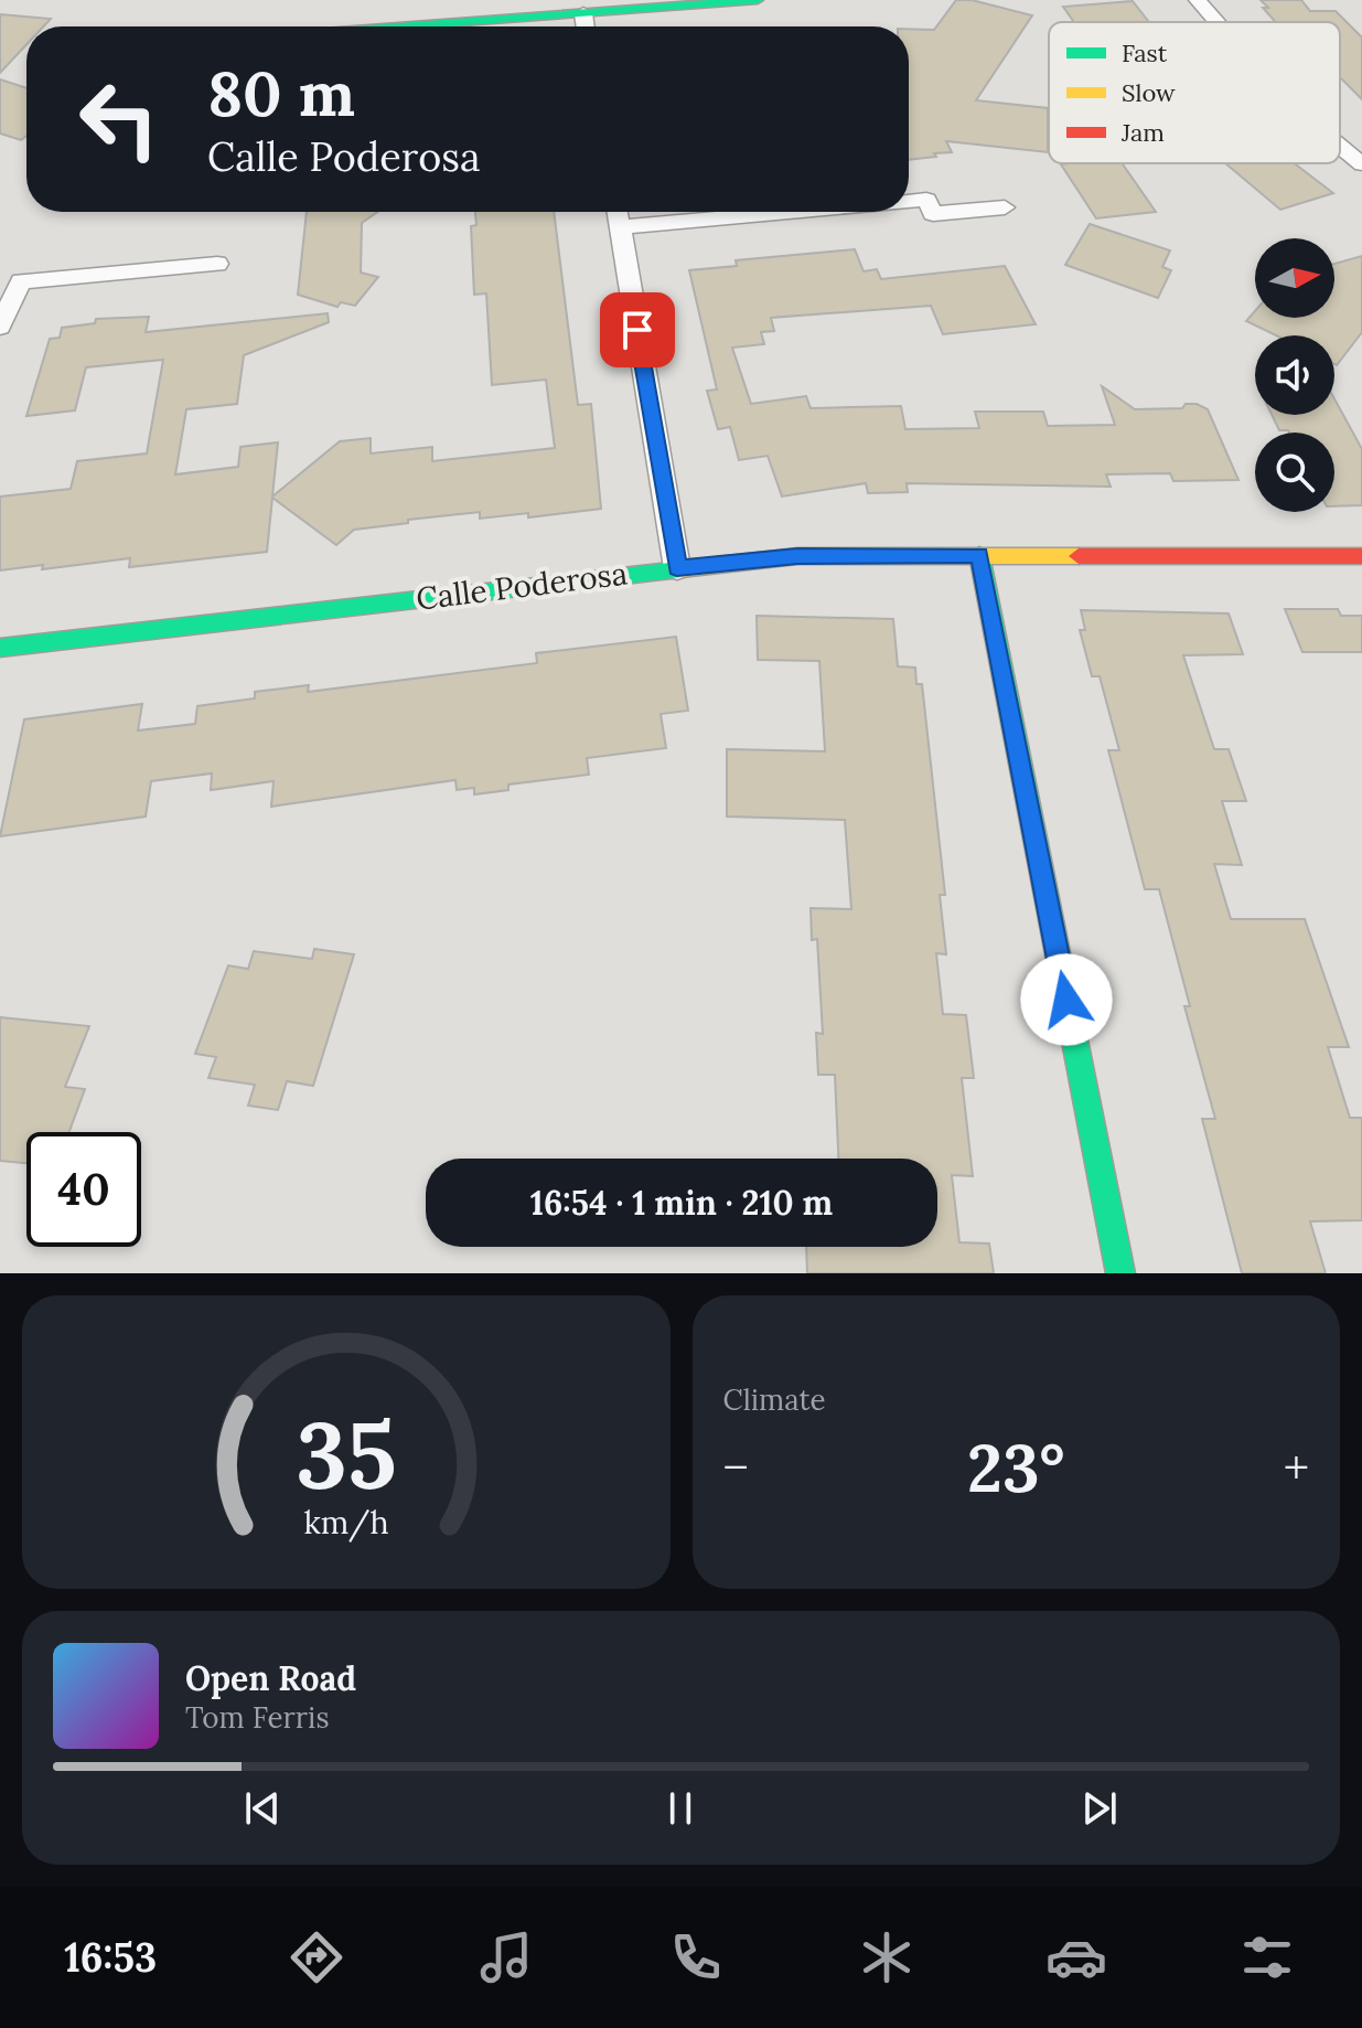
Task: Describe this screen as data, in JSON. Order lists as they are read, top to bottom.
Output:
{
  "streets": {
    "street": ["Calle Poderosa"]
  },
  "legend": ["Fast", "Slow", "Jam"],
  "north": "right",
  "page": {
    "turn": ["80 m", "Calle Poderosa"],
    "limit": "40",
    "trip": "16:54 · 1 min · 210 m",
    "tile": "Climate",
    "heat": ["−", "23°", "+"],
    "song": ["Open Road", "Tom Ferris"],
    "tabs": "16:53",
    "gauge": ["35", "km/h"]
  }
}
